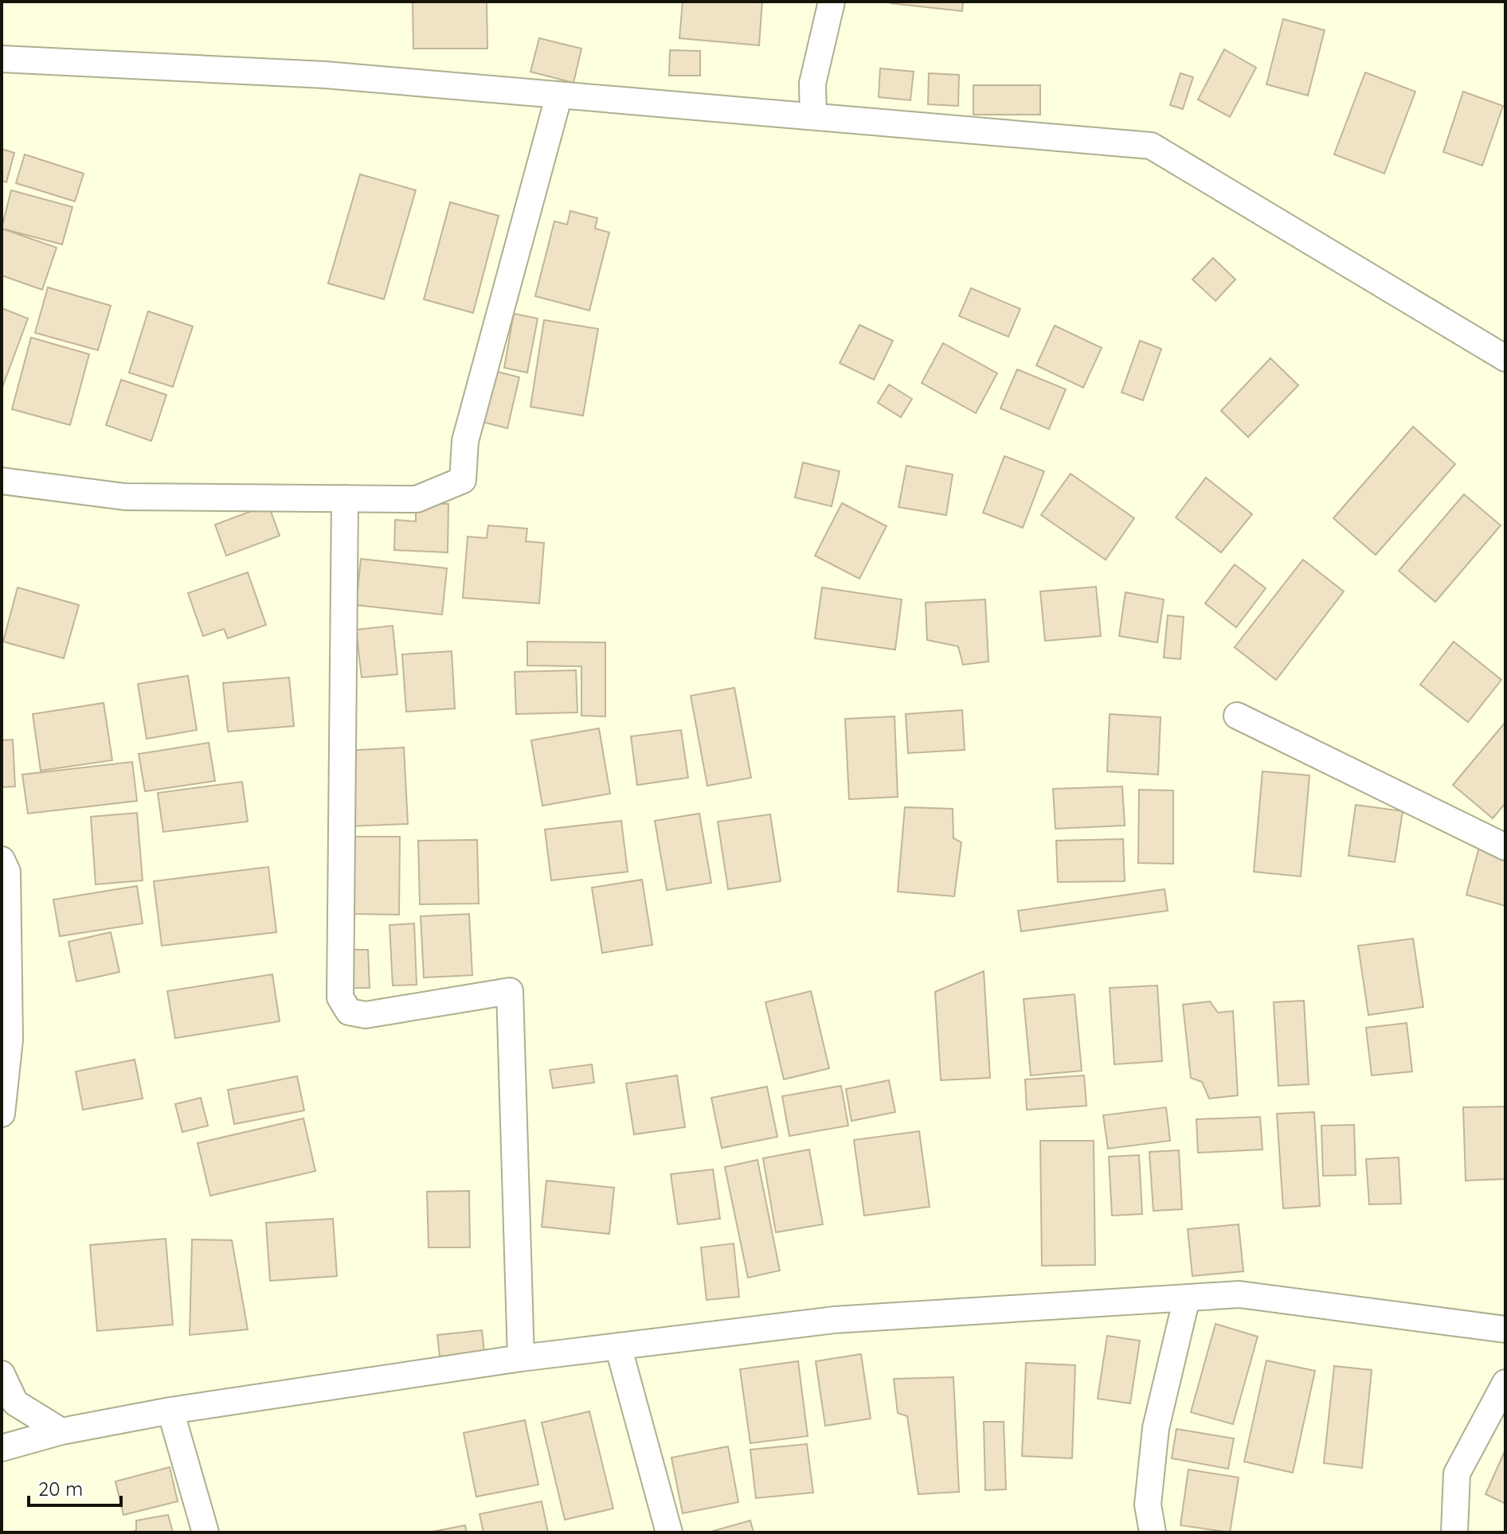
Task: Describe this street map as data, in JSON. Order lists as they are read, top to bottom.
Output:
{
  "scale_bar": "20 m"
}
